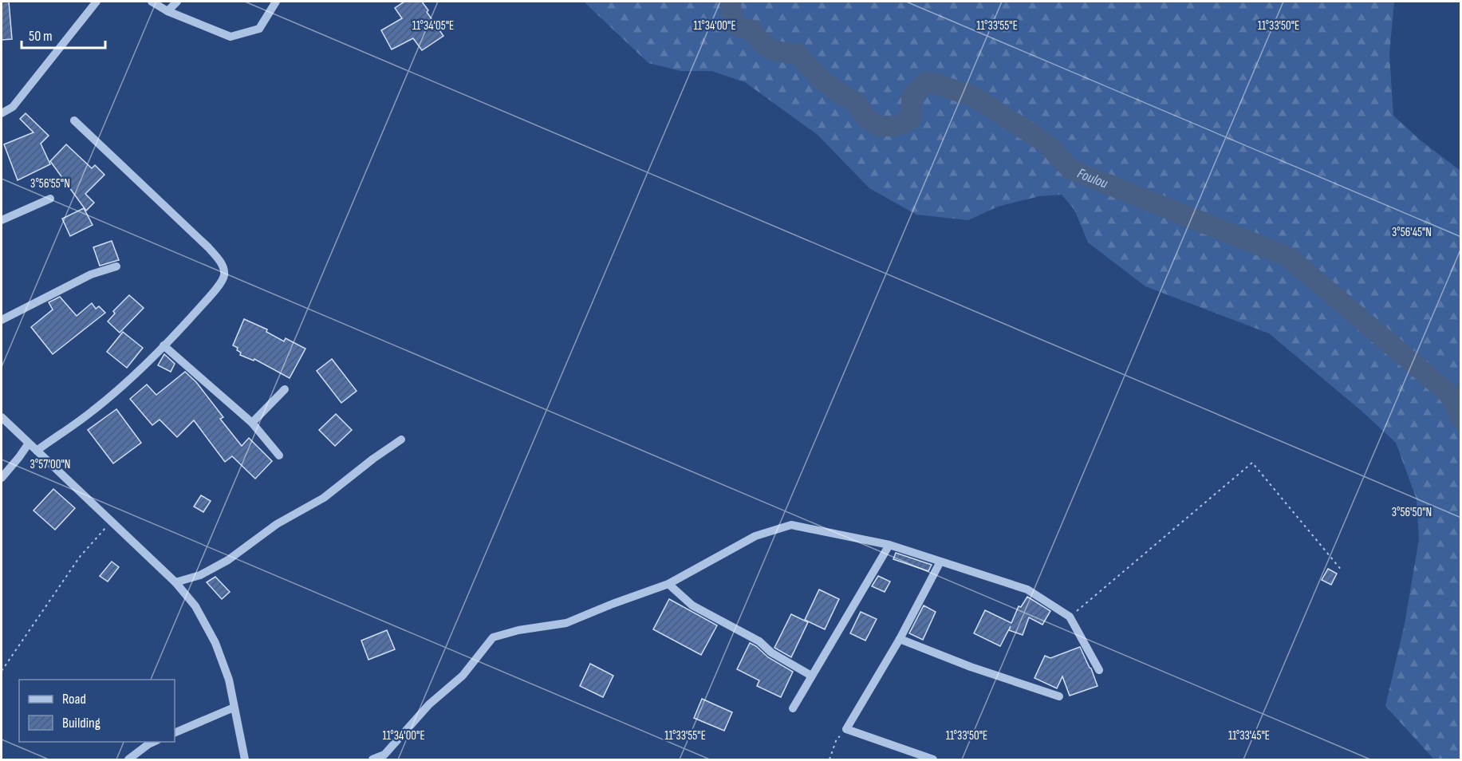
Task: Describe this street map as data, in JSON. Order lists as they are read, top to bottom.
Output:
{
  "water": ["Foulou"],
  "legend": ["Road", "Building"],
  "scale_bar": "50 m",
  "coordinates": [
    "11°34'05\"E",
    "11°33'55\"E",
    "11°33'50\"E",
    "11°34'00\"E",
    "3°56'55\"N",
    "3°56'45\"N",
    "3°57'00\"N",
    "3°56'50\"N",
    "11°33'45\"E"
  ]
}
